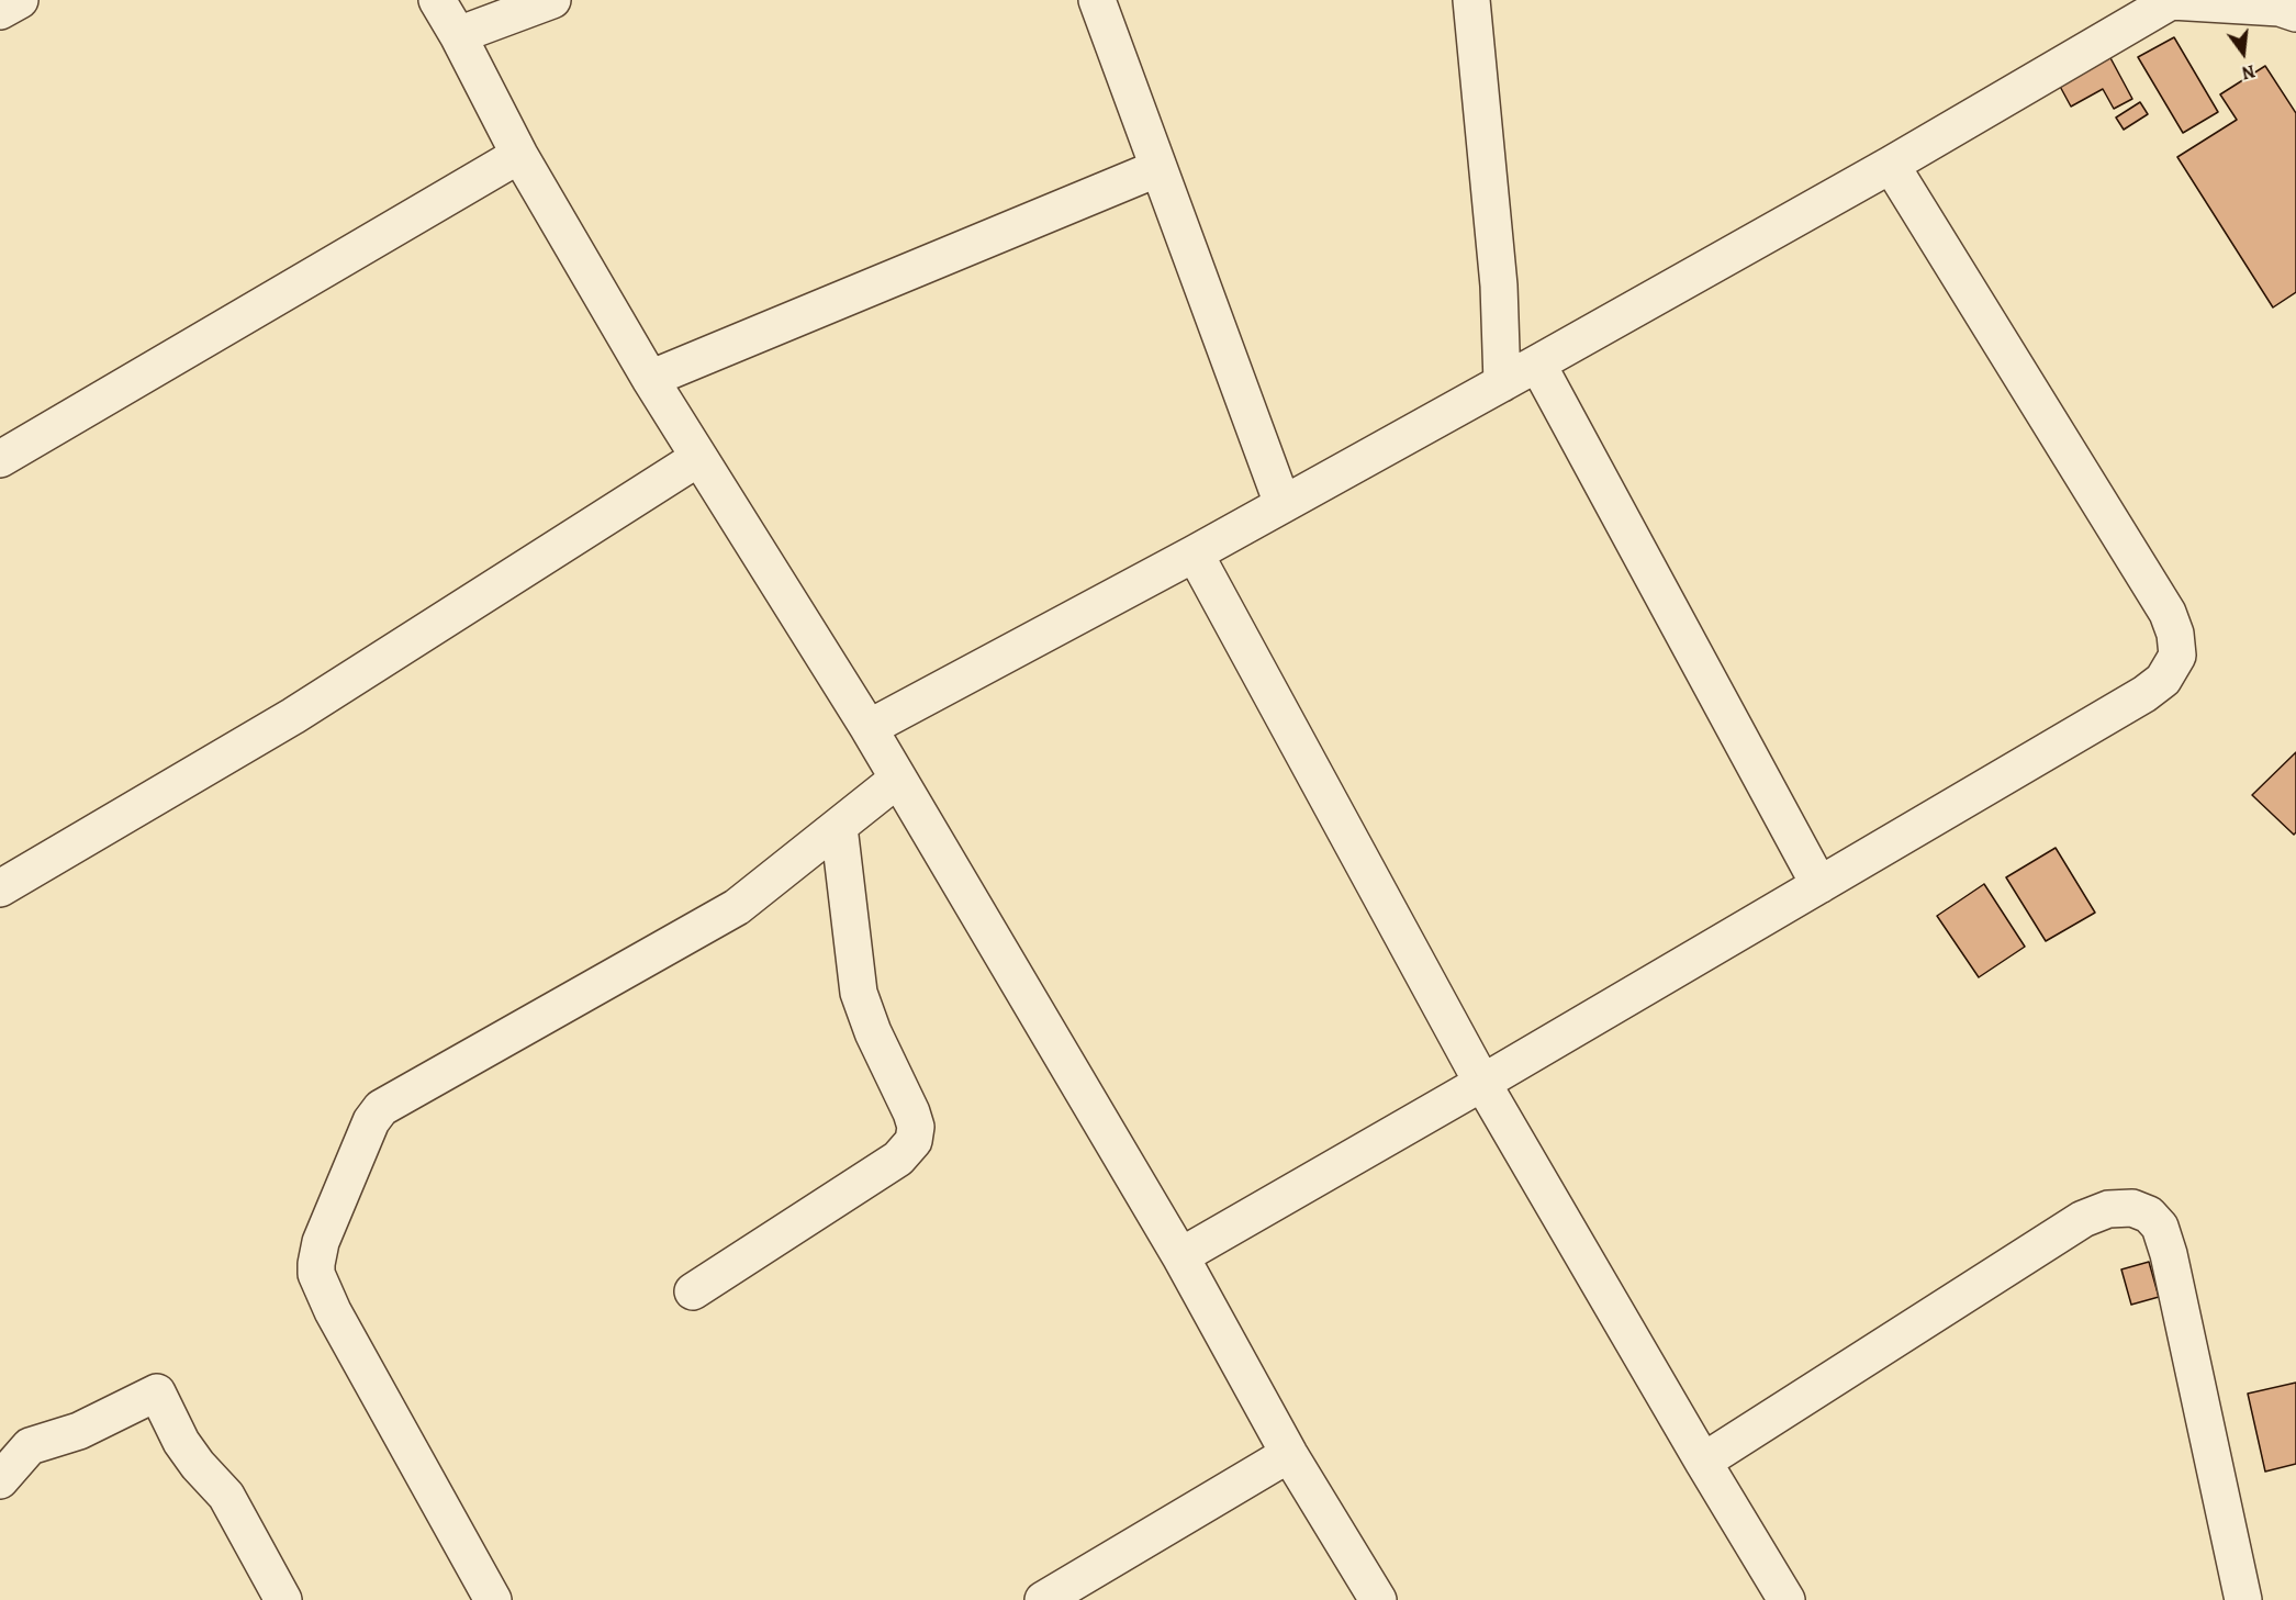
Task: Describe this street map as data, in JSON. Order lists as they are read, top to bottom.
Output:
{
  "north": "bottom"
}
